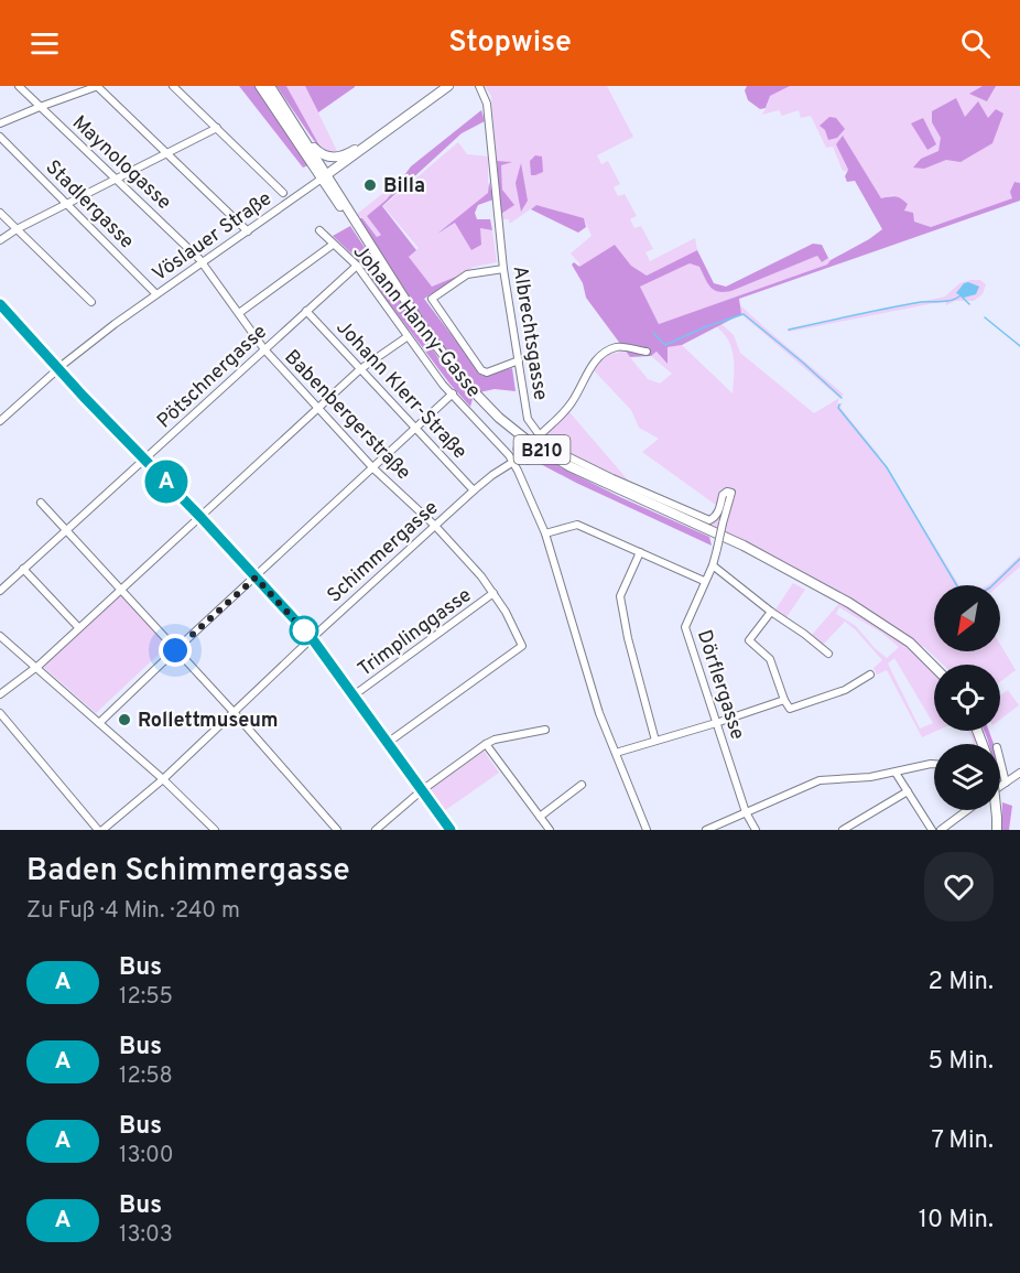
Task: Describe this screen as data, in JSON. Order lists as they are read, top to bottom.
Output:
{
  "streets": {
    "main road": ["Vöslauer Straße", "B210"],
    "street": [
      "Maynologasse",
      "Stadlergasse",
      "Johann Hanny-Gasse",
      "Albrechtsgasse",
      "Pötschnergasse",
      "Johann Klerr-Straße",
      "Babenbergerstraße",
      "Schimmergasse",
      "Trimplinggasse",
      "Dörflergasse"
    ]
  },
  "crossings": [
    ["Maynologasse", "Vöslauer Straße"],
    ["Maynologasse", "Babenbergerstraße"],
    ["Stadlergasse", "Vöslauer Straße"],
    ["Vöslauer Straße", "Babenbergerstraße"],
    ["Vöslauer Straße", "B210"],
    ["Johann Hanny-Gasse", "Pötschnergasse"],
    ["Johann Hanny-Gasse", "Schimmergasse"],
    ["Albrechtsgasse", "Dörflergasse"],
    ["Pötschnergasse", "Johann Klerr-Straße"],
    ["Pötschnergasse", "Babenbergerstraße"],
    ["Johann Klerr-Straße", "Schimmergasse"],
    ["Babenbergerstraße", "Schimmergasse"],
    ["Babenbergerstraße", "Trimplinggasse"]
  ],
  "places": ["Billa", "Rollettmuseum"],
  "lines": ["bus line A"],
  "north": "bottom left",
  "page": {
    "header": "Stopwise",
    "on_map": "A",
    "heading": ["Baden Schimmergasse", "Zu Fuß · 4 Min. · 240 m"],
    "list": [
      {
        "mark": "A",
        "name": "Bus",
        "note": "12:55",
        "value": "2 Min."
      },
      {
        "mark": "A",
        "name": "Bus",
        "note": "12:58",
        "value": "5 Min."
      },
      {
        "mark": "A",
        "name": "Bus",
        "note": "13:00",
        "value": "7 Min."
      },
      {
        "mark": "A",
        "name": "Bus",
        "note": "13:03",
        "value": "10 Min."
      }
    ]
  }
}
